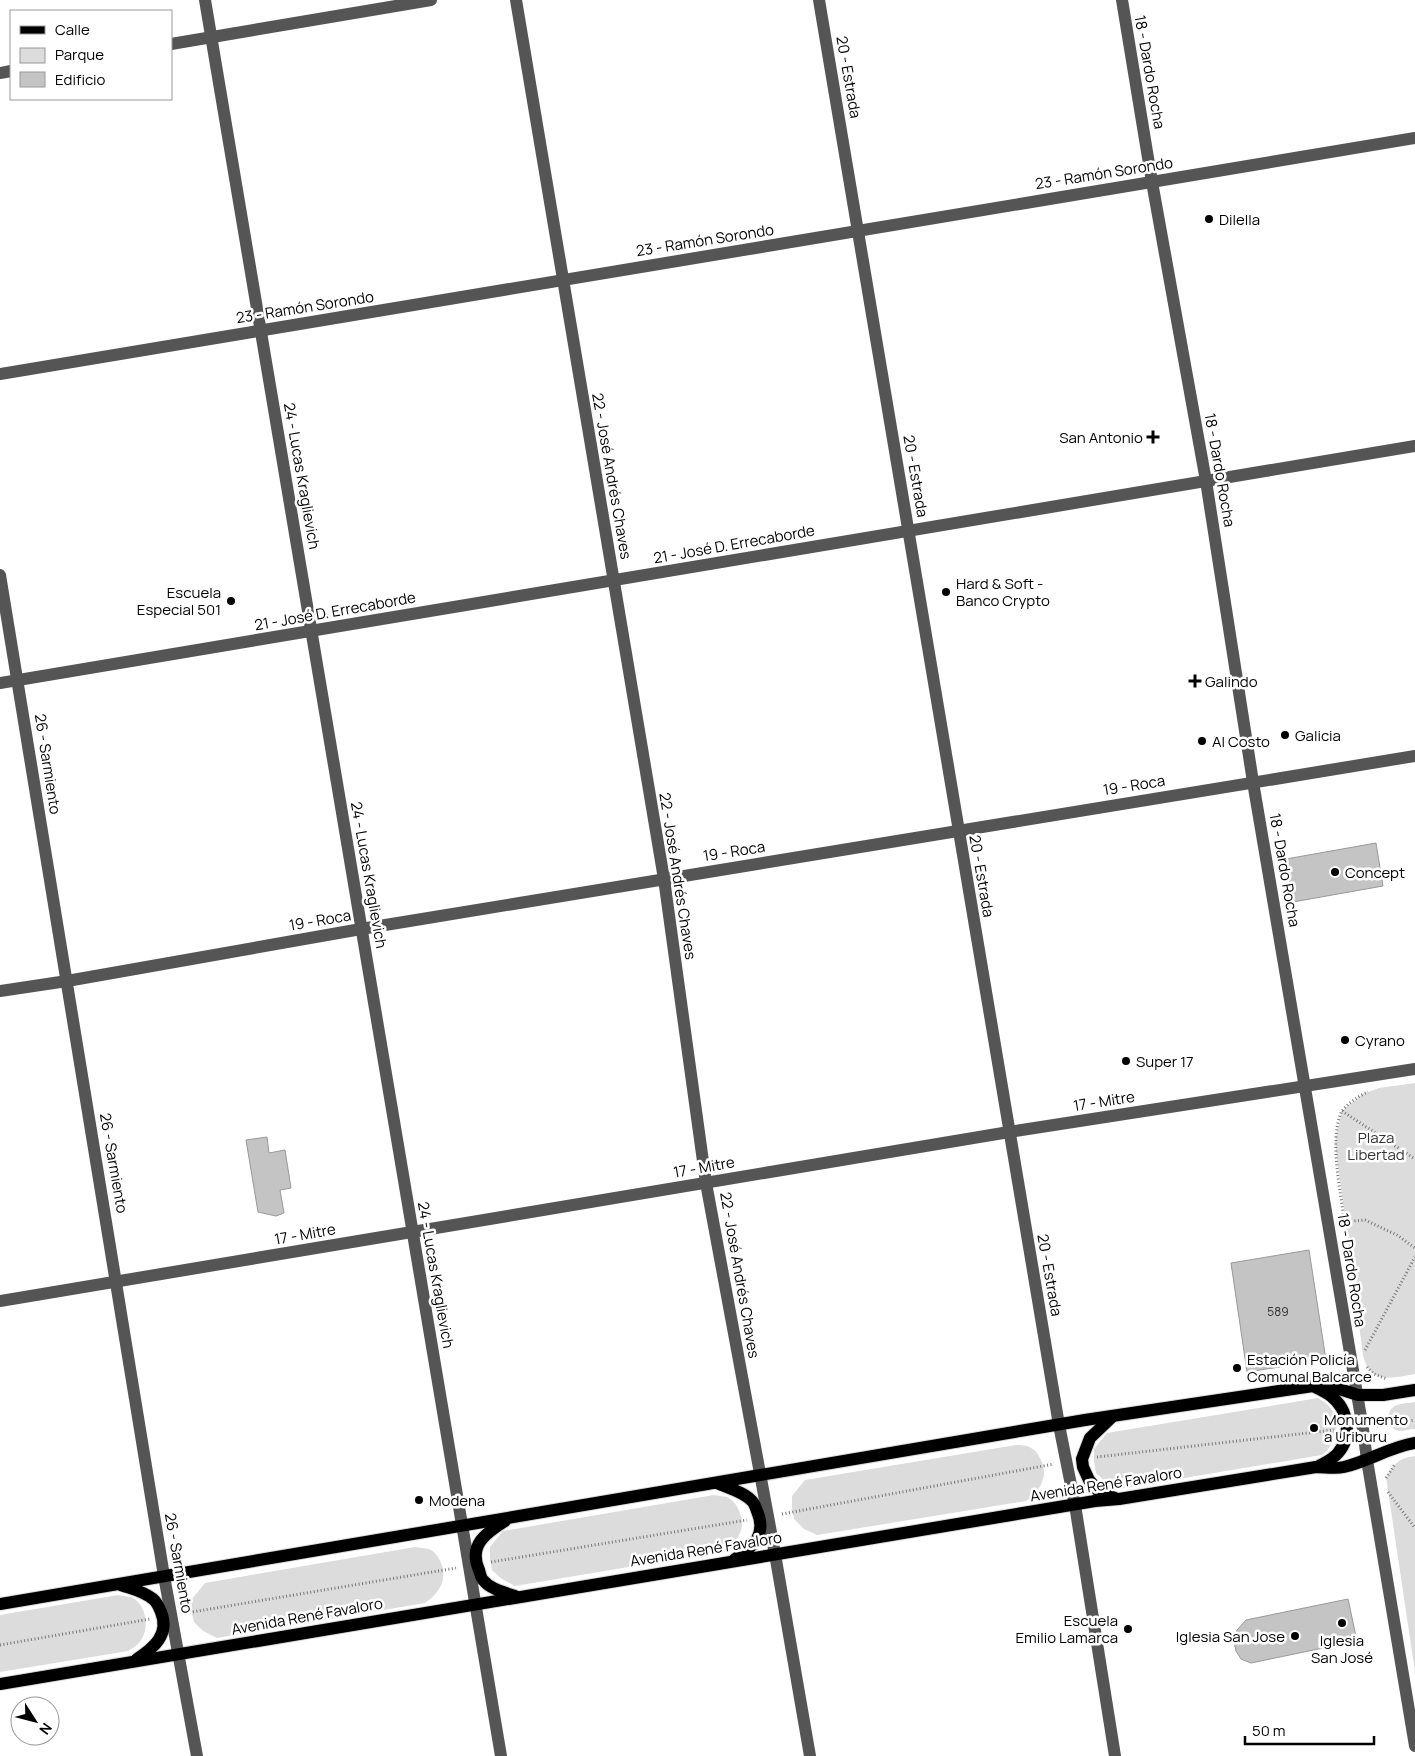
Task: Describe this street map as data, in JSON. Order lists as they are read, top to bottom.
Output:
{
  "streets": {
    "main road": ["Avenida René Favaloro"],
    "street": [
      "18 - Dardo Rocha",
      "20 - Estrada",
      "23 - Ramón Sorondo",
      "24 - Lucas Kraglievich",
      "22 - José Andrés Chaves",
      "21 - José D. Errecaborde",
      "26 - Sarmiento",
      "19 - Roca",
      "17 - Mitre"
    ]
  },
  "crossings": [
    ["18 - Dardo Rocha", "23 - Ramón Sorondo"],
    ["18 - Dardo Rocha", "21 - José D. Errecaborde"],
    ["18 - Dardo Rocha", "19 - Roca"],
    ["18 - Dardo Rocha", "17 - Mitre"],
    ["18 - Dardo Rocha", "Avenida René Favaloro"],
    ["20 - Estrada", "23 - Ramón Sorondo"],
    ["20 - Estrada", "21 - José D. Errecaborde"],
    ["20 - Estrada", "19 - Roca"],
    ["20 - Estrada", "17 - Mitre"],
    ["20 - Estrada", "Avenida René Favaloro"],
    ["23 - Ramón Sorondo", "24 - Lucas Kraglievich"],
    ["23 - Ramón Sorondo", "22 - José Andrés Chaves"],
    ["24 - Lucas Kraglievich", "21 - José D. Errecaborde"],
    ["24 - Lucas Kraglievich", "19 - Roca"],
    ["24 - Lucas Kraglievich", "17 - Mitre"],
    ["24 - Lucas Kraglievich", "Avenida René Favaloro"],
    ["22 - José Andrés Chaves", "21 - José D. Errecaborde"],
    ["22 - José Andrés Chaves", "19 - Roca"],
    ["22 - José Andrés Chaves", "17 - Mitre"],
    ["22 - José Andrés Chaves", "Avenida René Favaloro"],
    ["21 - José D. Errecaborde", "26 - Sarmiento"],
    ["26 - Sarmiento", "19 - Roca"],
    ["26 - Sarmiento", "17 - Mitre"],
    ["26 - Sarmiento", "Avenida René Favaloro"]
  ],
  "parks": ["Plaza Libertad"],
  "places": {
    "other": [
      "Dilella",
      "Hard & Soft - Banco Crypto",
      "Escuela Especial 501",
      "Galicia",
      "Al Costo",
      "Concept",
      "Cyrano",
      "Super 17",
      "Estación Policía Comunal Balcarce",
      "Monumento a Uriburu",
      "Modena",
      "Iglesia San José",
      "Escuela Emilio Lamarca",
      "Iglesia San Jose"
    ],
    "health": ["San Antonio", "Galindo"]
  },
  "house_numbers": ["589"],
  "legend": ["Calle", "Parque", "Edificio"],
  "scale_bar": "50 m",
  "north": "bottom right"
}
